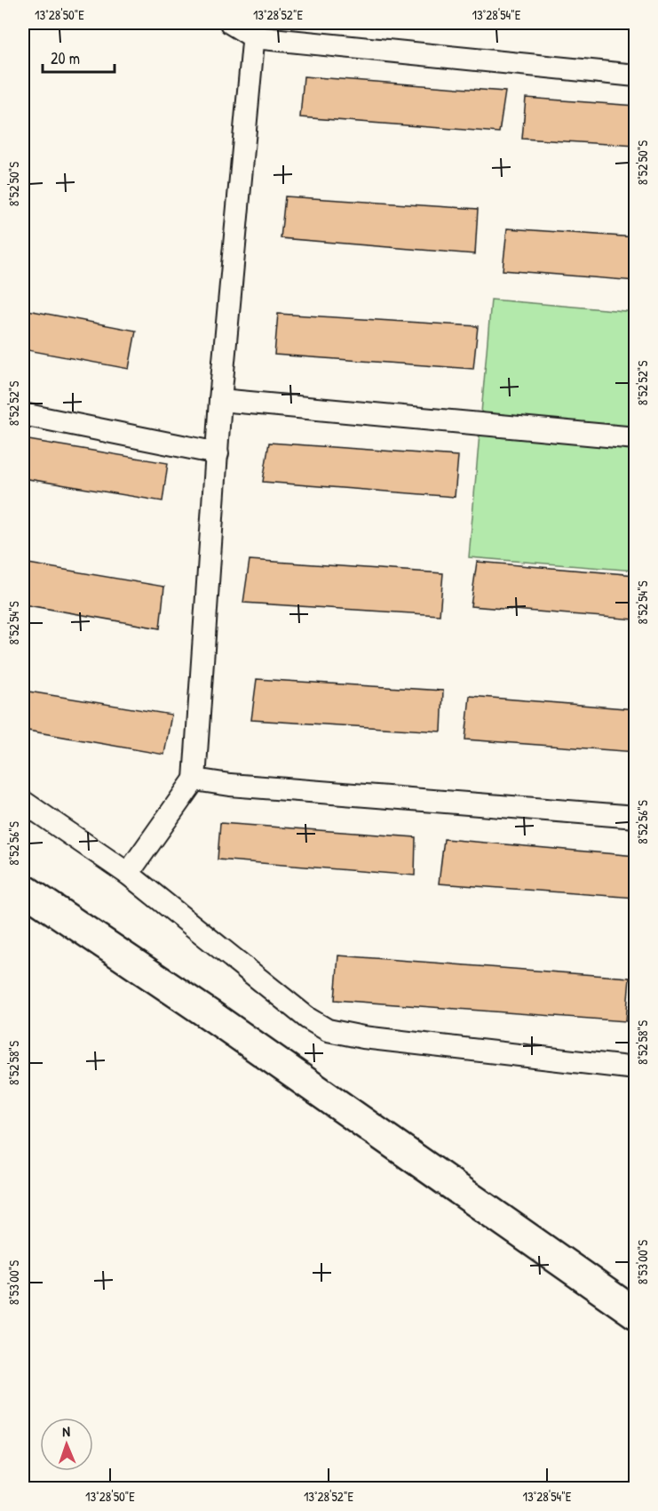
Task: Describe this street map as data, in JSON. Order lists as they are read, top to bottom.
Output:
{
  "scale_bar": "20 m",
  "north": "top",
  "coordinates": [
    "13°28'50\"E",
    "13°28'52\"E",
    "13°28'54\"E",
    "8°52'50\"S",
    "8°52'52\"S",
    "8°52'54\"S",
    "8°52'56\"S",
    "8°52'58\"S",
    "8°53'00\"S"
  ]
}
